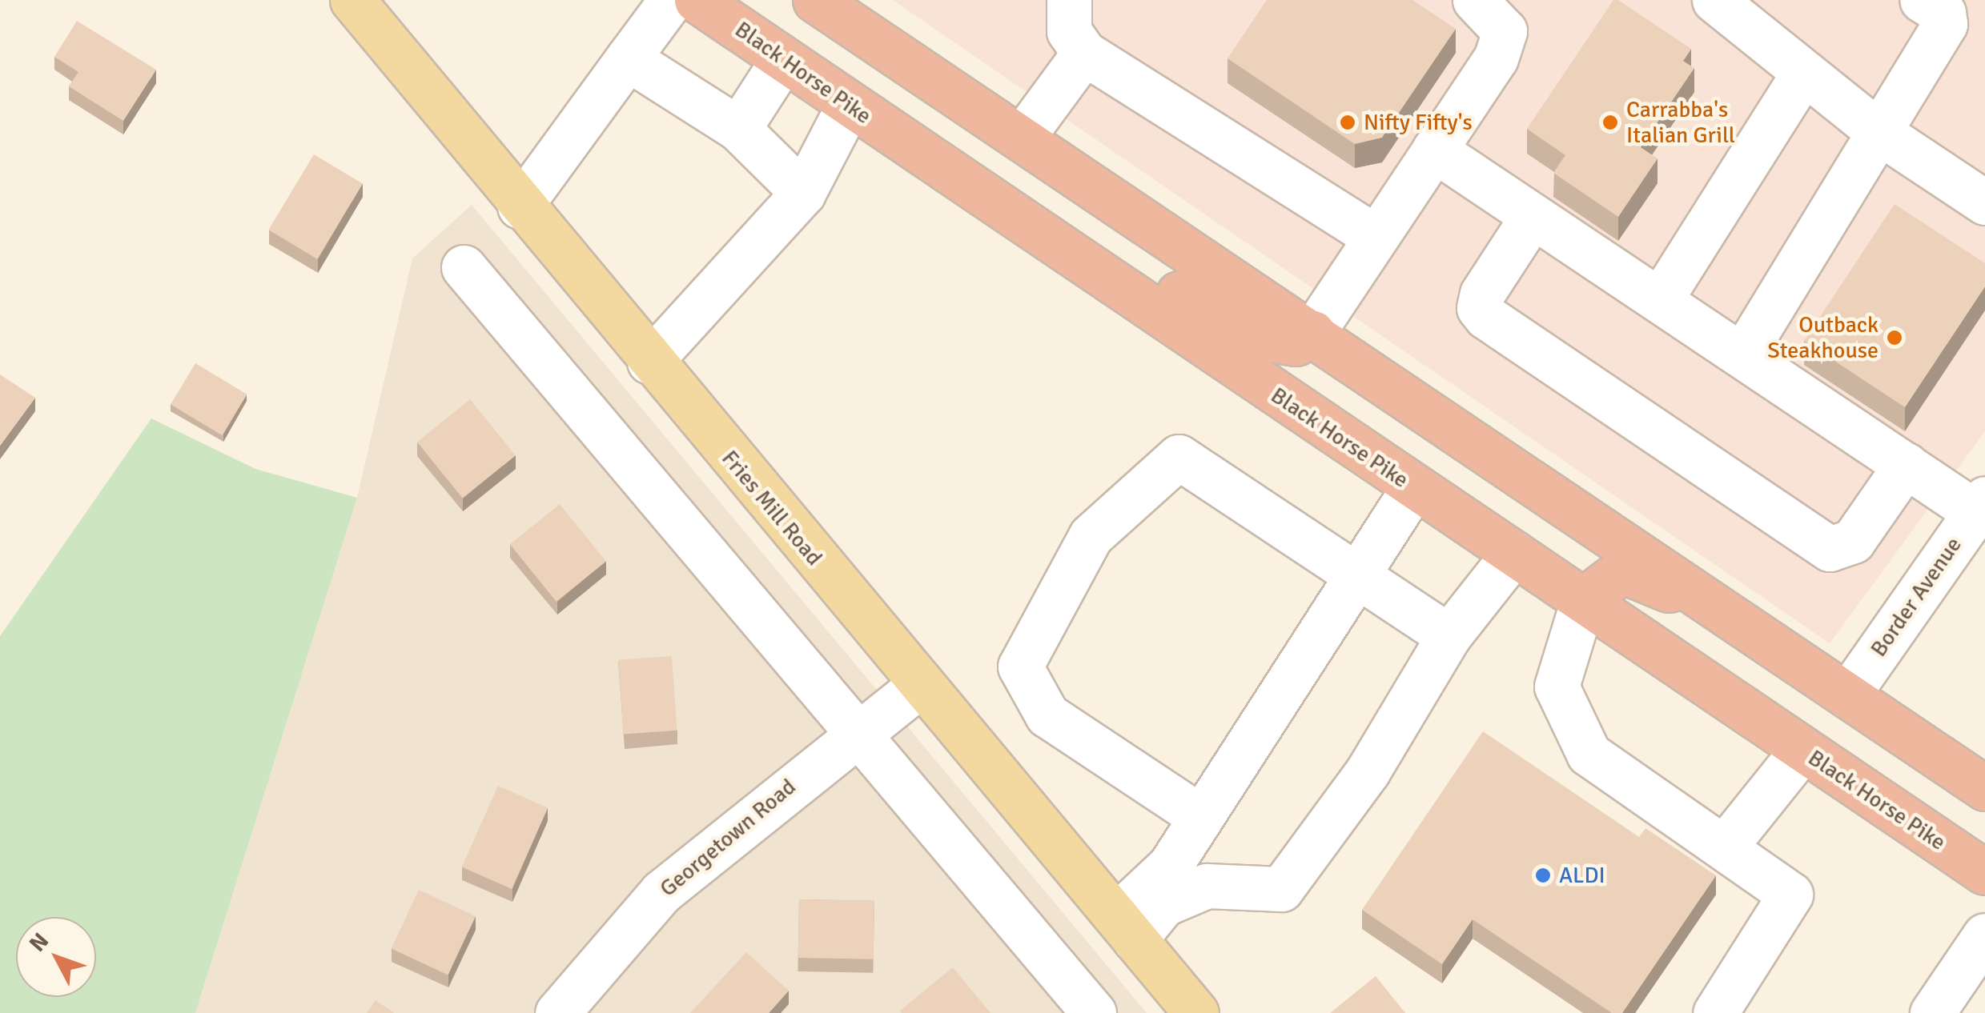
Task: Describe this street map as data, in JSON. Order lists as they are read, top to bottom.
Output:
{
  "streets": {
    "highway": ["Black Horse Pike"],
    "main road": ["Fries Mill Road"],
    "street": ["Border Avenue", "Georgetown Road"]
  },
  "crossings": [
    ["Fries Mill Road", "Georgetown Road"]
  ],
  "places": [
    "Nifty Fifty's",
    "Carrabba's Italian Grill",
    "Outback Steakhouse",
    "ALDI"
  ],
  "north": "top left"
}
